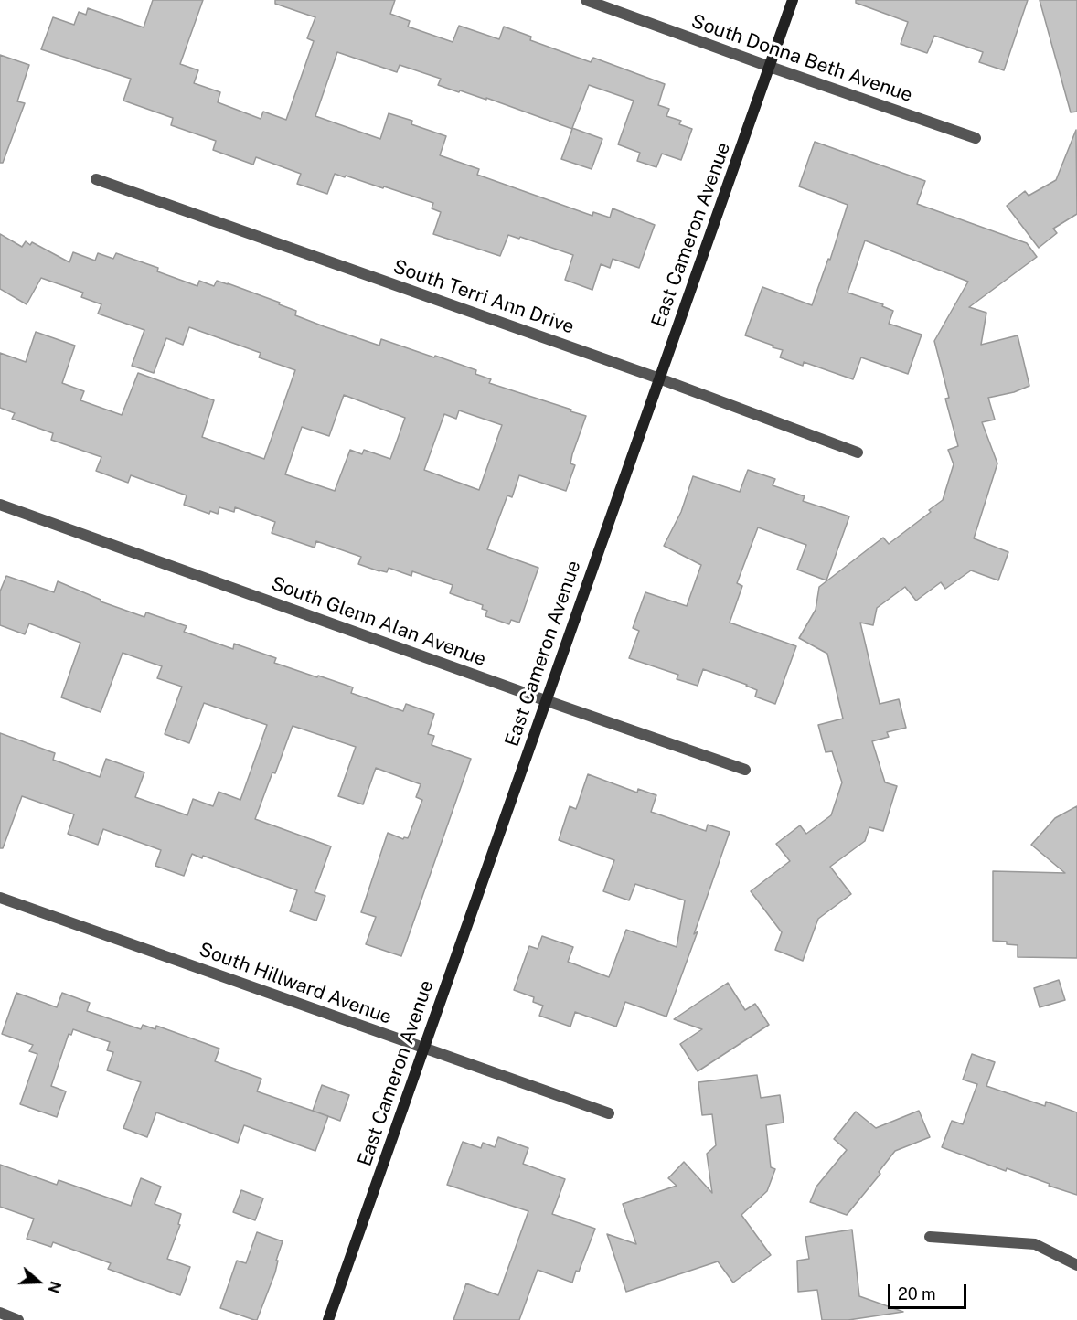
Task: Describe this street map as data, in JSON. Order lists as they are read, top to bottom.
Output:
{
  "streets": {
    "main road": ["East Cameron Avenue"],
    "street": [
      "South Donna Beth Avenue",
      "South Terri Ann Drive",
      "South Glenn Alan Avenue",
      "South Hillward Avenue"
    ]
  },
  "crossings": [
    ["South Donna Beth Avenue", "East Cameron Avenue"],
    ["East Cameron Avenue", "South Terri Ann Drive"],
    ["East Cameron Avenue", "South Glenn Alan Avenue"],
    ["East Cameron Avenue", "South Hillward Avenue"]
  ],
  "scale_bar": "20 m",
  "north": "right"
}
